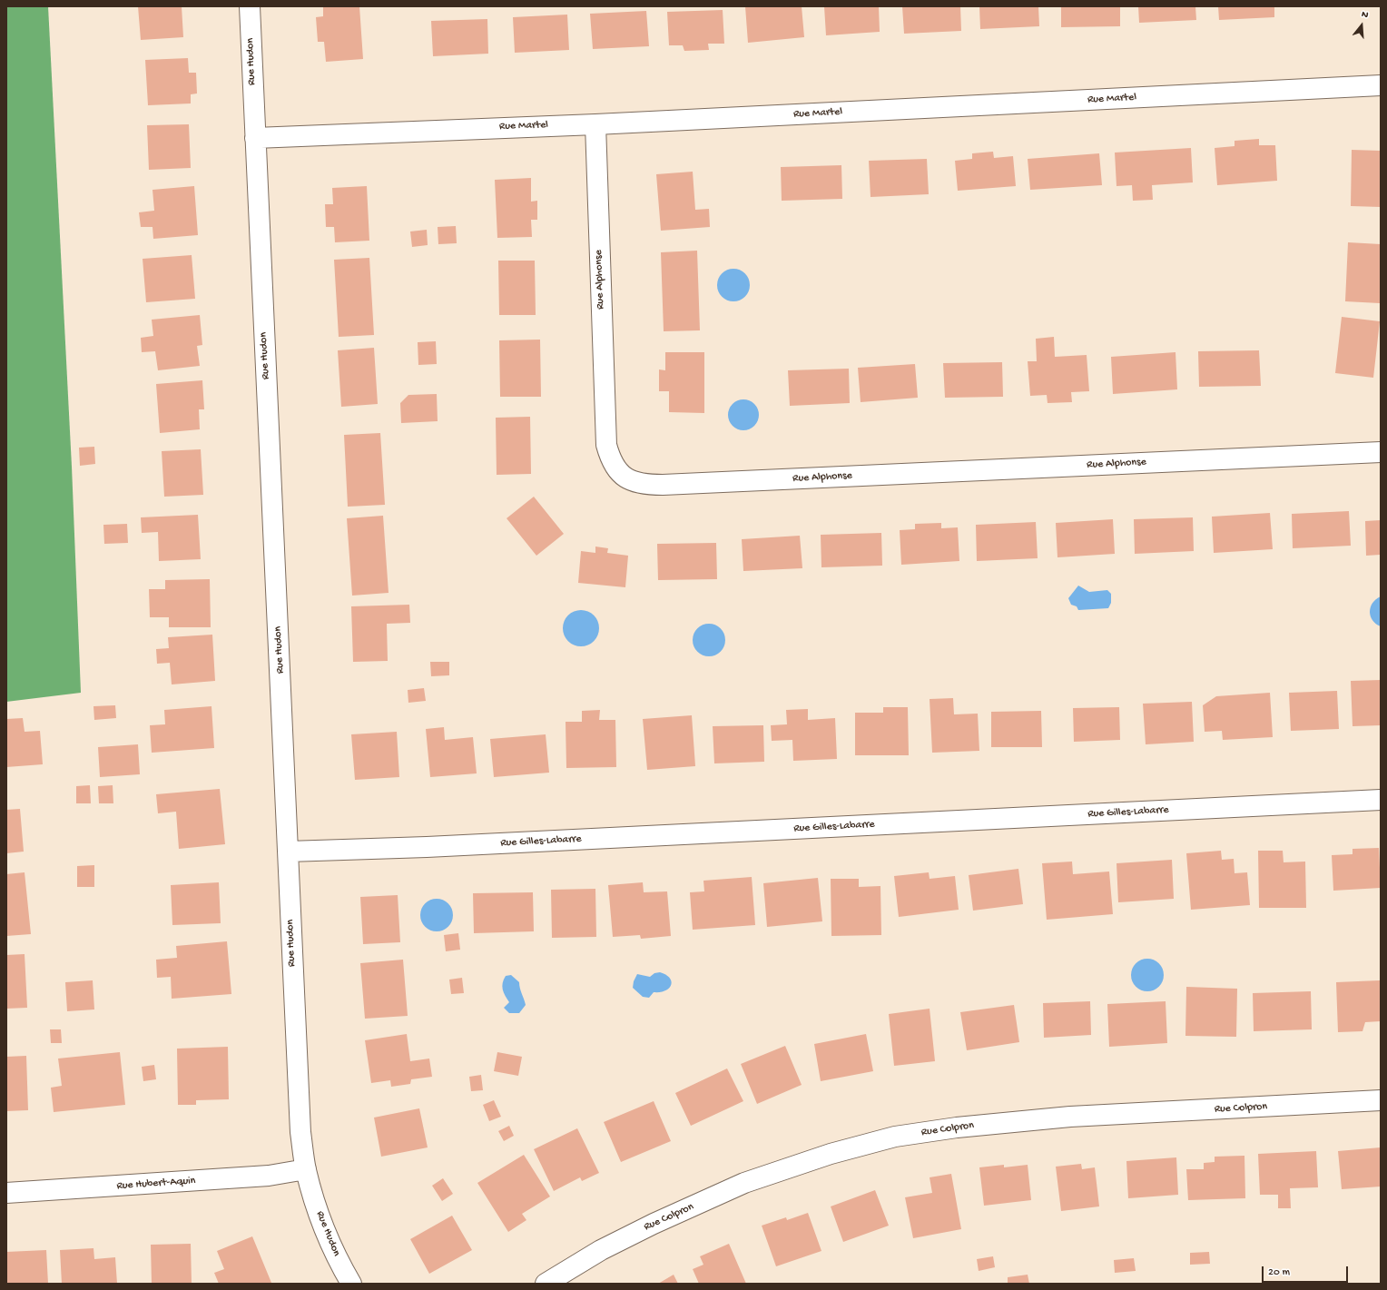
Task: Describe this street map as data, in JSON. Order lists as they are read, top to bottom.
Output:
{
  "streets": {
    "street": [
      "Rue Hudon",
      "Rue Martel",
      "Rue Alphonse",
      "Rue Gilles-Labarre",
      "Rue Colpron",
      "Rue Hubert-Aquin"
    ]
  },
  "crossings": [
    ["Rue Hudon", "Rue Martel"],
    ["Rue Hudon", "Rue Gilles-Labarre"],
    ["Rue Hudon", "Rue Hubert-Aquin"],
    ["Rue Martel", "Rue Alphonse"]
  ],
  "scale_bar": "20 m",
  "north": "top"
}
